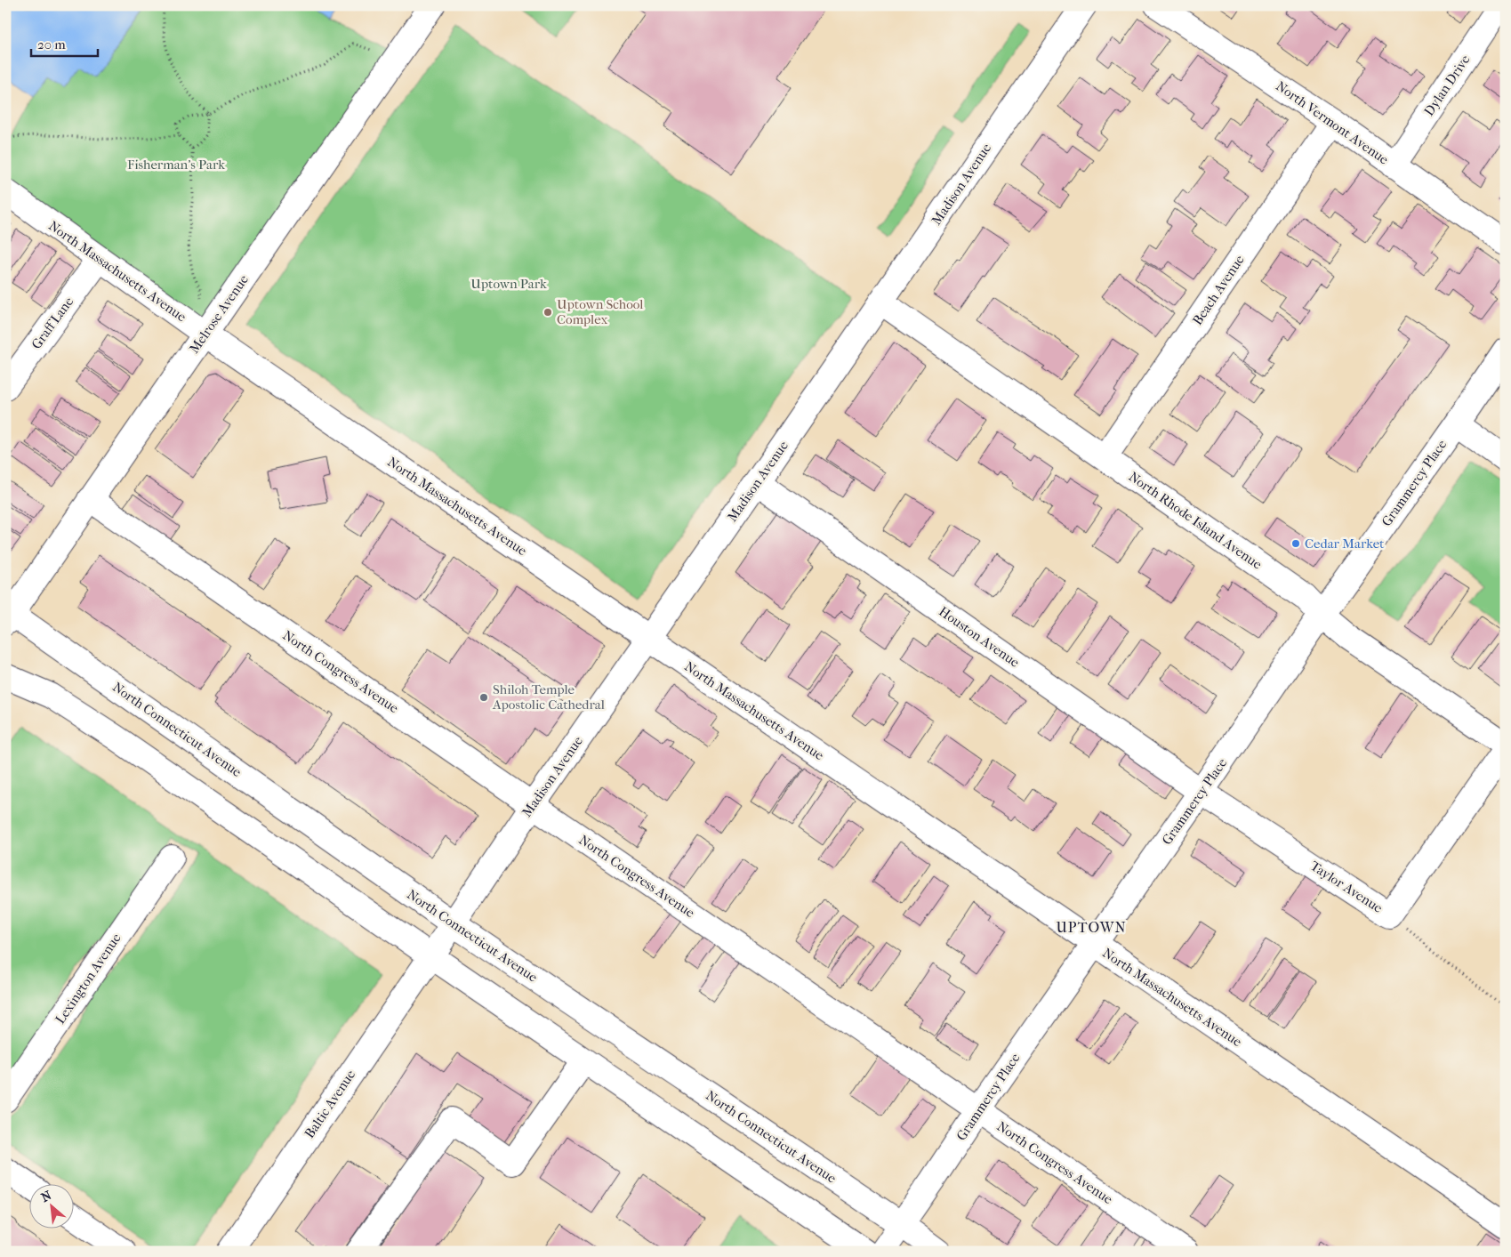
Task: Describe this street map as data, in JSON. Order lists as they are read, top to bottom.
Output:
{
  "streets": {
    "street": [
      "Dylan Drive",
      "North Vermont Avenue",
      "Madison Avenue",
      "North Massachusetts Avenue",
      "Beach Avenue",
      "Melrose Avenue",
      "Graff Lane",
      "Grammercy Place",
      "North Rhode Island Avenue",
      "Houston Avenue",
      "North Congress Avenue",
      "North Connecticut Avenue",
      "Taylor Avenue",
      "Lexington Avenue",
      "Baltic Avenue"
    ]
  },
  "crossings": [
    ["Dylan Drive", "North Vermont Avenue"],
    ["North Vermont Avenue", "Beach Avenue"],
    ["Madison Avenue", "North Massachusetts Avenue"],
    ["Madison Avenue", "North Rhode Island Avenue"],
    ["Madison Avenue", "Houston Avenue"],
    ["Madison Avenue", "North Congress Avenue"],
    ["Madison Avenue", "North Connecticut Avenue"],
    ["Madison Avenue", "Baltic Avenue"],
    ["North Massachusetts Avenue", "Melrose Avenue"],
    ["North Massachusetts Avenue", "Graff Lane"],
    ["North Massachusetts Avenue", "Grammercy Place"],
    ["Beach Avenue", "North Rhode Island Avenue"],
    ["Melrose Avenue", "North Congress Avenue"],
    ["Melrose Avenue", "North Connecticut Avenue"],
    ["Grammercy Place", "North Rhode Island Avenue"],
    ["Grammercy Place", "Houston Avenue"],
    ["Grammercy Place", "North Congress Avenue"],
    ["Grammercy Place", "North Connecticut Avenue"],
    ["Grammercy Place", "Taylor Avenue"],
    ["Houston Avenue", "Taylor Avenue"]
  ],
  "districts": ["UPTOWN"],
  "parks": ["Fisherman's Park", "Uptown Park"],
  "places": ["Uptown School Complex", "Cedar Market", "Shiloh Temple Apostolic Cathedral"],
  "scale_bar": "20 m",
  "north": "top left"
}
